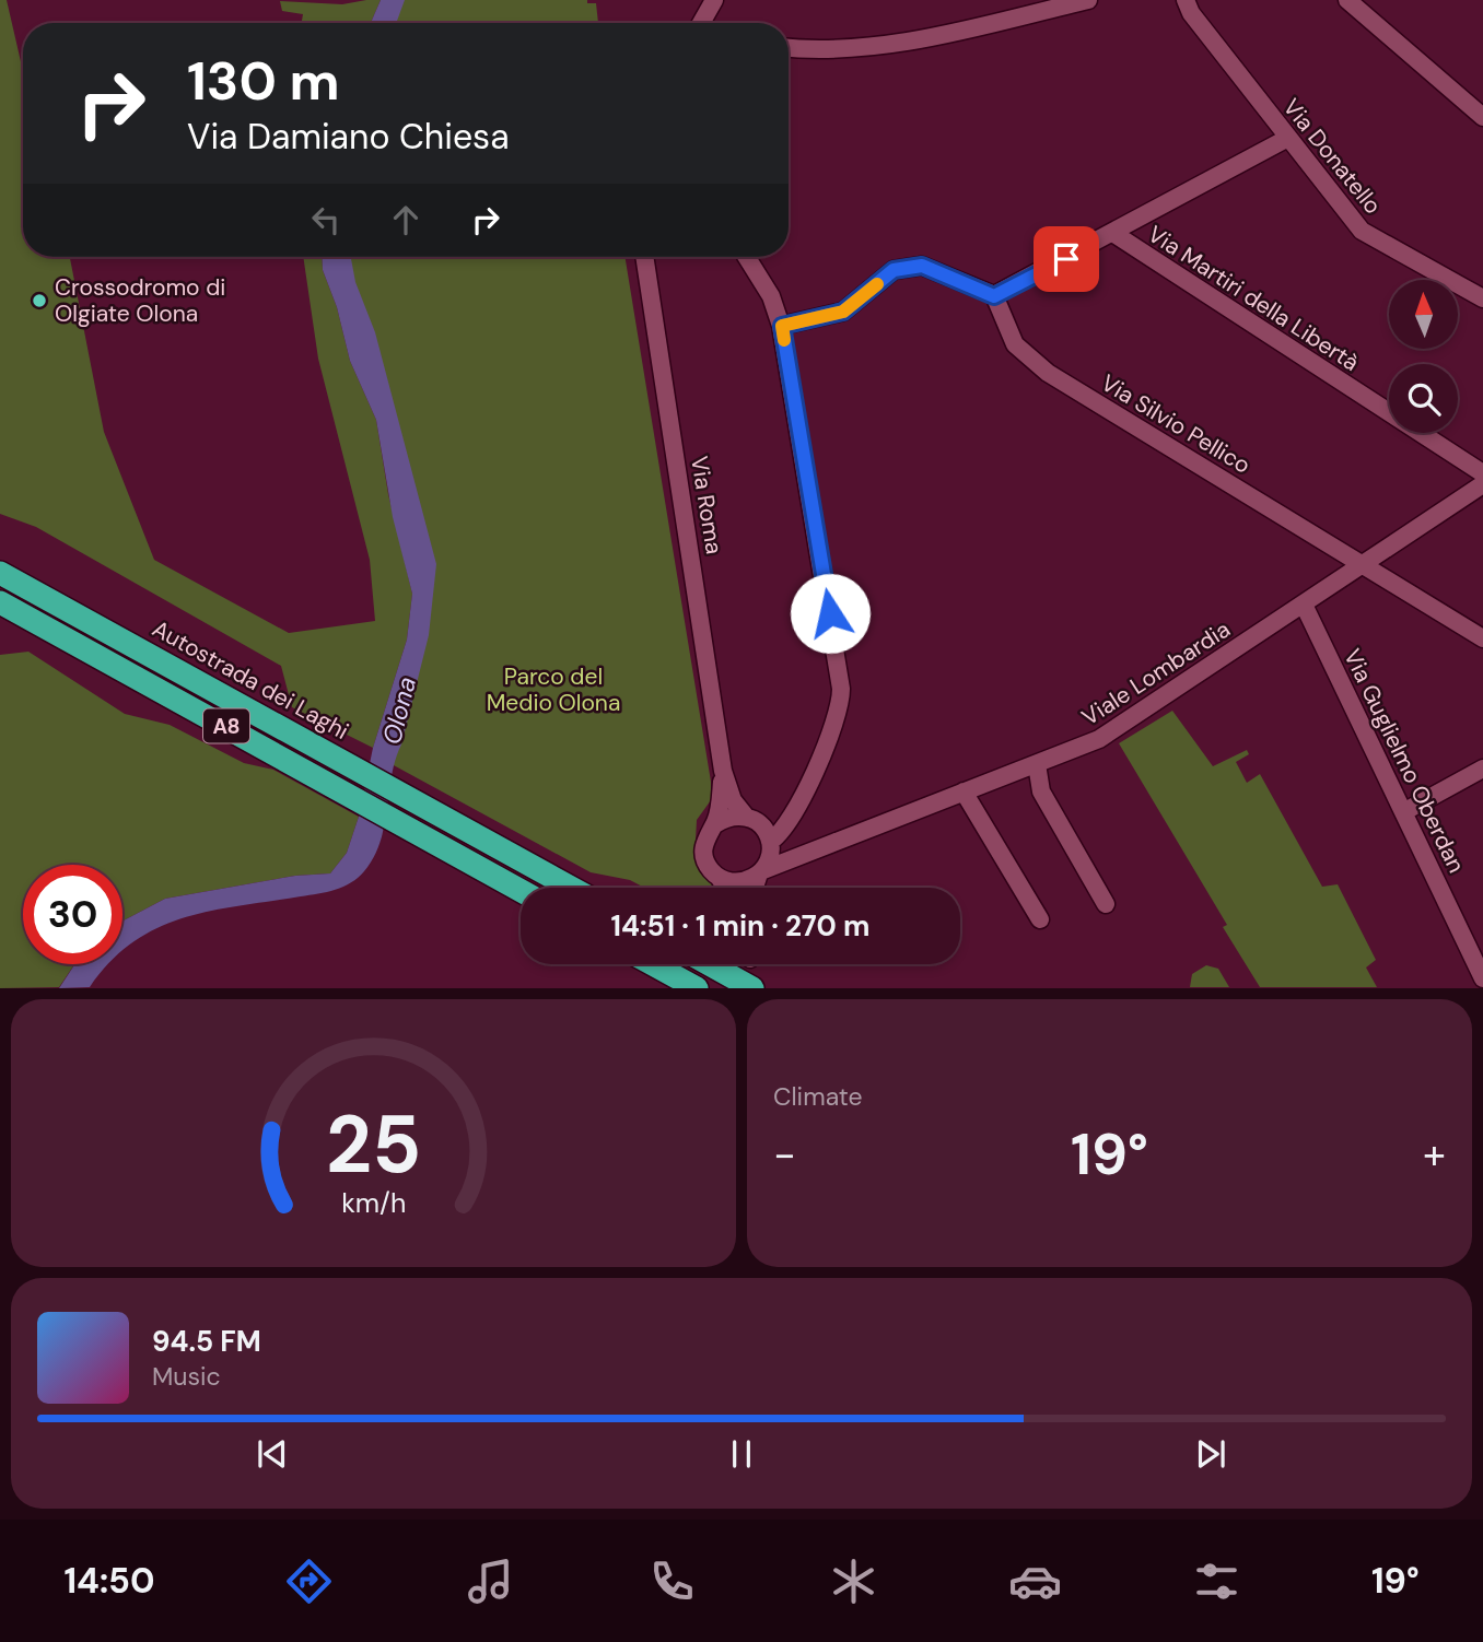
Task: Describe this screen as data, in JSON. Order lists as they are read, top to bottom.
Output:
{
  "streets": {
    "highway": ["Autostrada dei Laghi", "A8"],
    "street": [
      "Via Donatello",
      "Via Martiri della Libertà",
      "Via Silvio Pellico",
      "Via Roma",
      "Viale Lombardia",
      "Via Guglielmo Oberdan"
    ]
  },
  "crossings": [
    ["Via Silvio Pellico", "Viale Lombardia"],
    ["Via Roma", "Viale Lombardia"],
    ["Viale Lombardia", "Via Guglielmo Oberdan"]
  ],
  "water": ["Olona"],
  "parks": ["Parco del Medio Olona"],
  "places": ["Crossodromo di Olgiate Olona"],
  "north": "top",
  "page": {
    "turn": ["130 m", "Via Damiano Chiesa"],
    "limit": "30",
    "trip": "14:51 · 1 min · 270 m",
    "tile": "Climate",
    "heat": ["−", "19°", "+"],
    "song": ["94.5 FM", "Music"],
    "tabs": ["14:50", "19°"],
    "gauge": ["25", "km/h"]
  }
}
